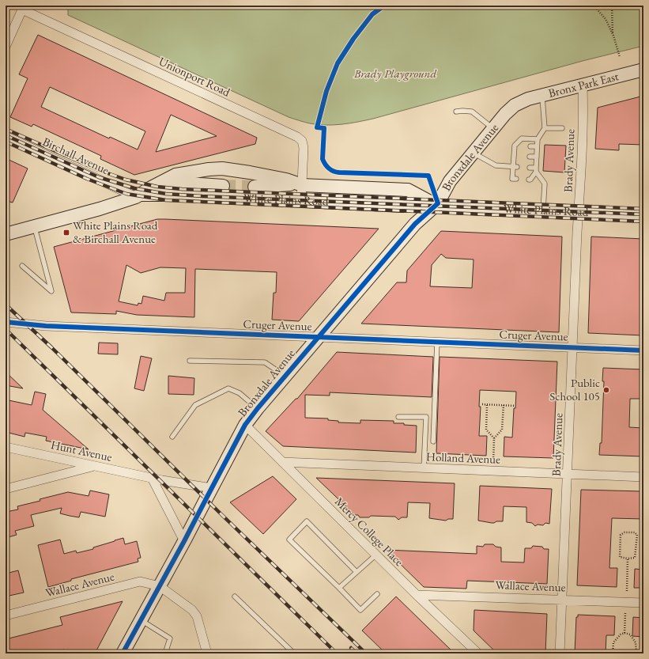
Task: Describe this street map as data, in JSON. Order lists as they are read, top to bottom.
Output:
{
  "streets": {
    "main road": ["Bronx Park East", "Bronxdale Avenue", "White Plains Road"],
    "street": [
      "Unionport Road",
      "Birchall Avenue",
      "Brady Avenue",
      "Cruger Avenue",
      "Hunt Avenue",
      "Holland Avenue",
      "Mercy College Place",
      "Wallace Avenue"
    ]
  },
  "crossings": [
    ["Unionport Road", "White Plains Road"],
    ["Bronx Park East", "Bronxdale Avenue"],
    ["Bronx Park East", "Brady Avenue"],
    ["Birchall Avenue", "White Plains Road"],
    ["Bronxdale Avenue", "White Plains Road"],
    ["Bronxdale Avenue", "Cruger Avenue"],
    ["Bronxdale Avenue", "Hunt Avenue"],
    ["Bronxdale Avenue", "Mercy College Place"],
    ["Bronxdale Avenue", "Wallace Avenue"],
    ["Brady Avenue", "White Plains Road"],
    ["Brady Avenue", "Cruger Avenue"],
    ["Brady Avenue", "Holland Avenue"],
    ["Brady Avenue", "Wallace Avenue"],
    ["Holland Avenue", "Mercy College Place"],
    ["Mercy College Place", "Wallace Avenue"]
  ],
  "parks": ["Brady Playground"],
  "places": {
    "transit": ["White Plains Road & Birchall Avenue"],
    "other": ["Public School 105"]
  }
}
